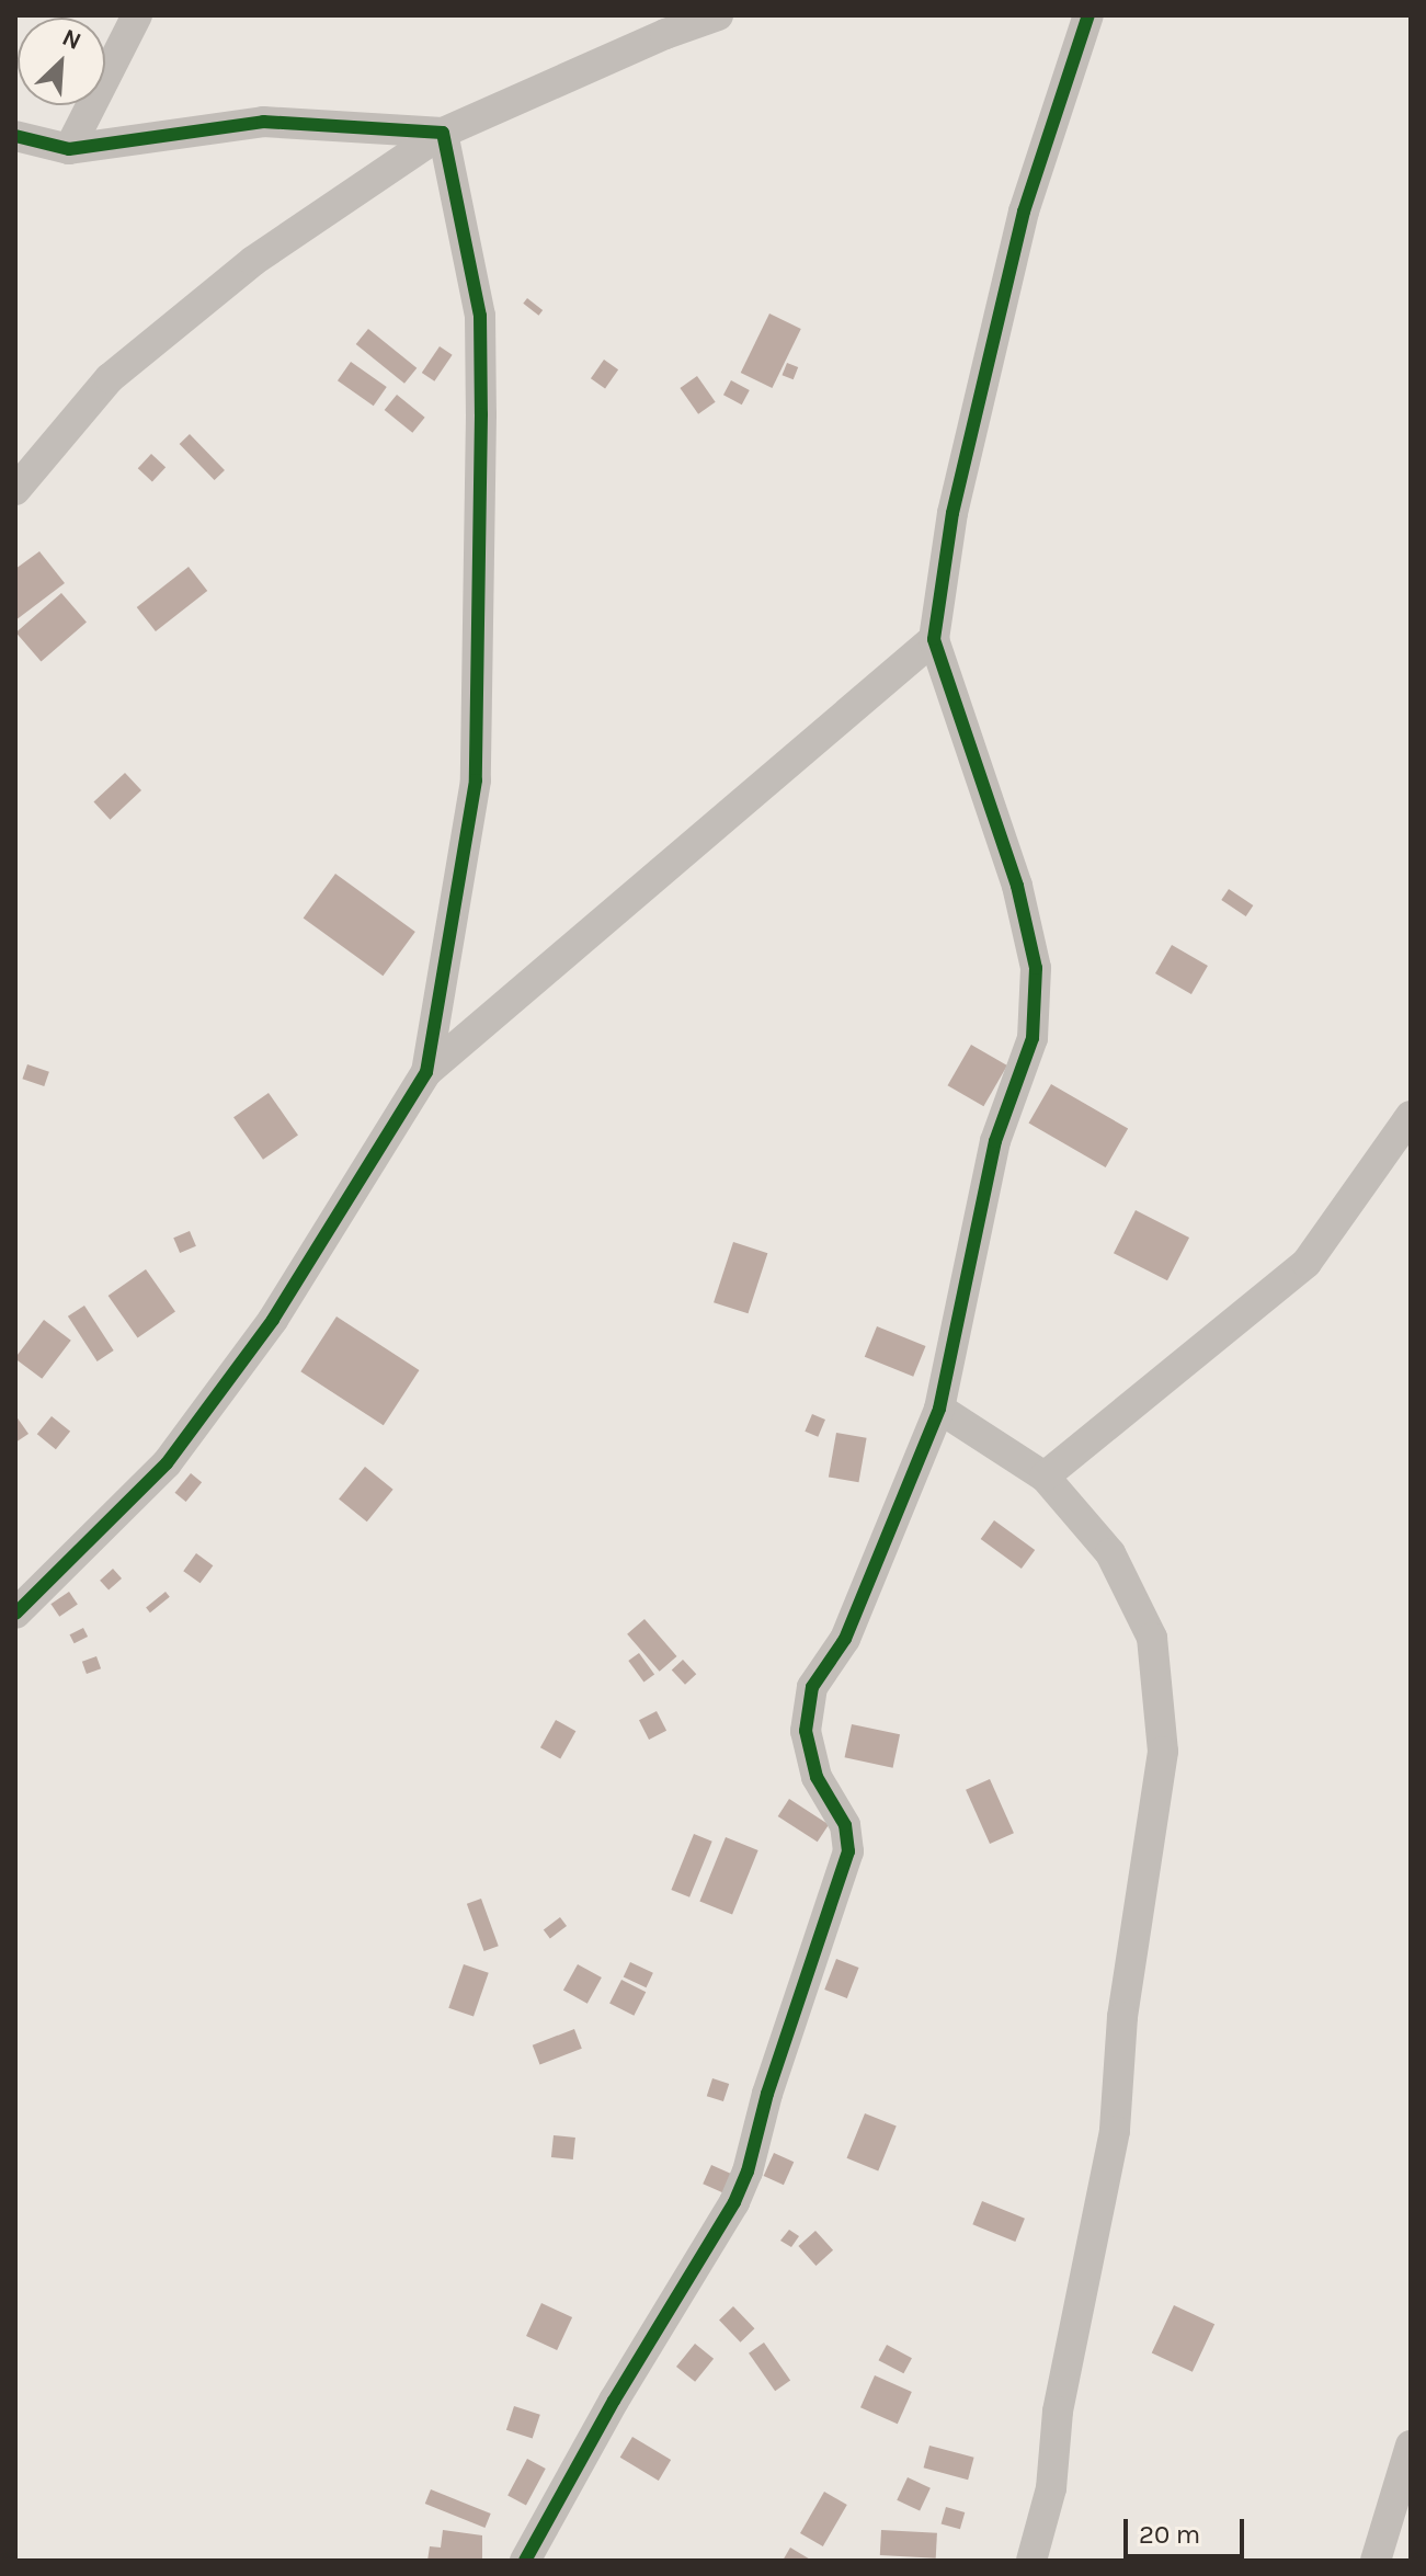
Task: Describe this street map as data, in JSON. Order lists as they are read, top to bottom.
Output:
{
  "scale_bar": "20 m",
  "north": "top right"
}
